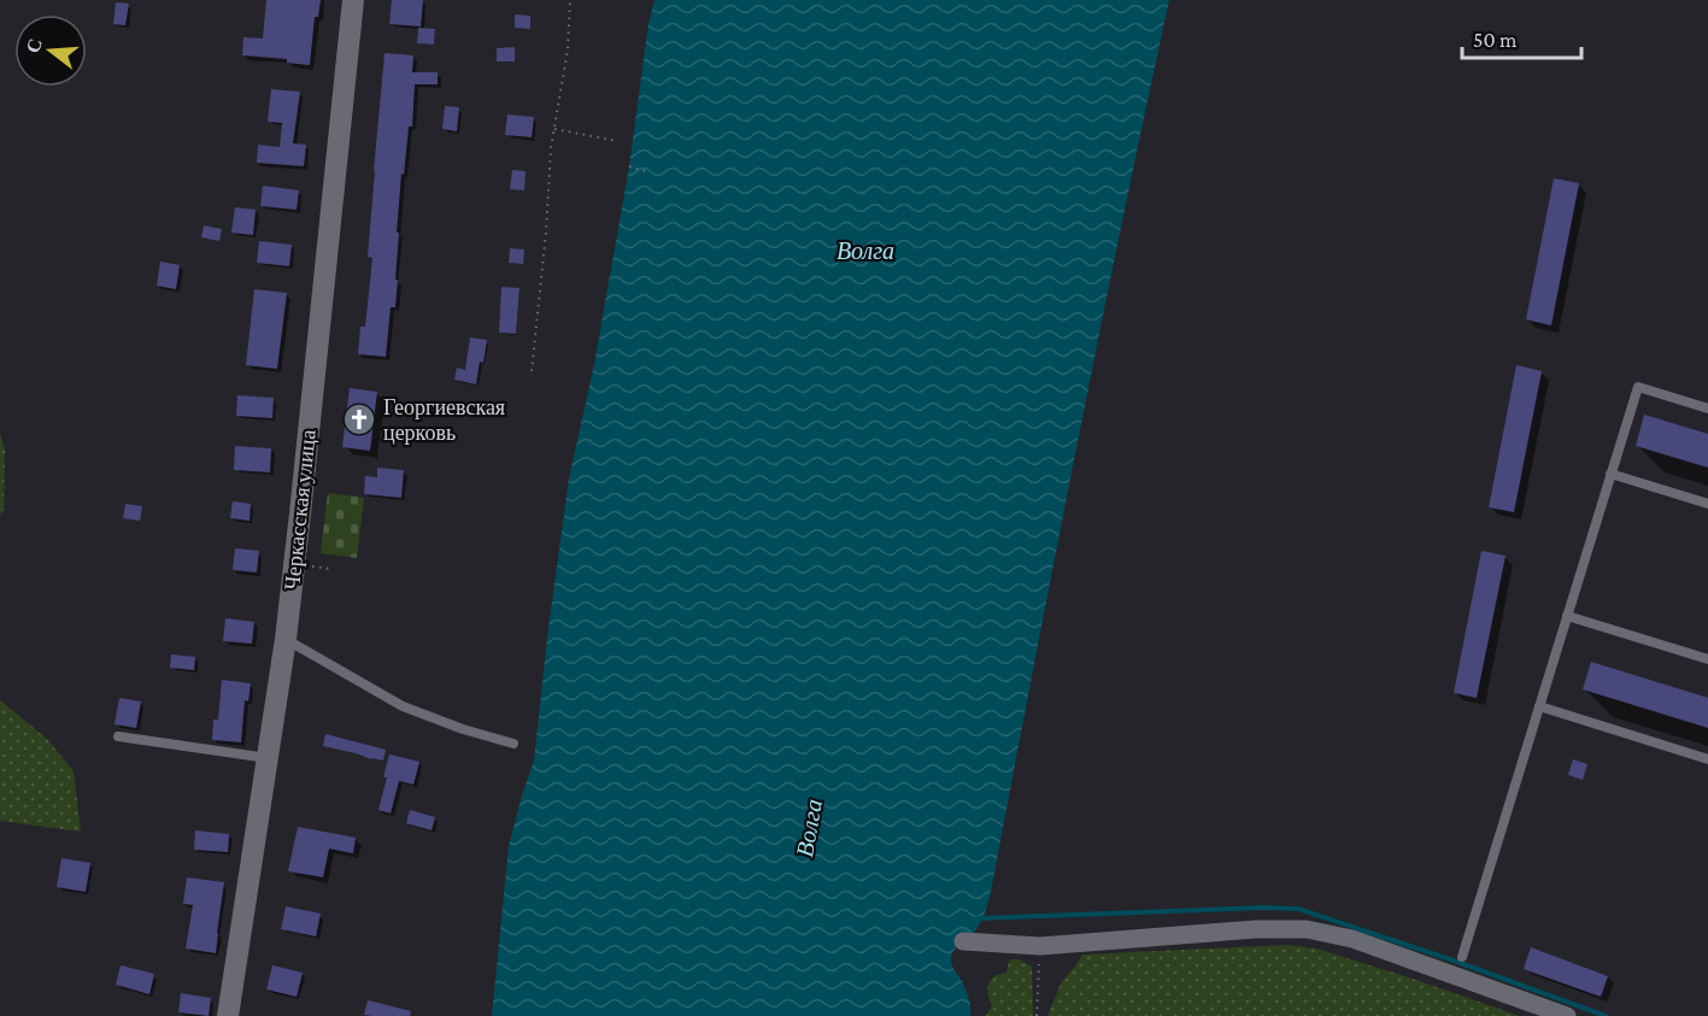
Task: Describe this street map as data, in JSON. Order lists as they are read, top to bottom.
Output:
{
  "streets": {
    "street": ["Черкасская улица"]
  },
  "water": ["Волга"],
  "places": {
    "church": ["Георгиевская церковь"]
  },
  "scale_bar": "50 m",
  "north": "left"
}
